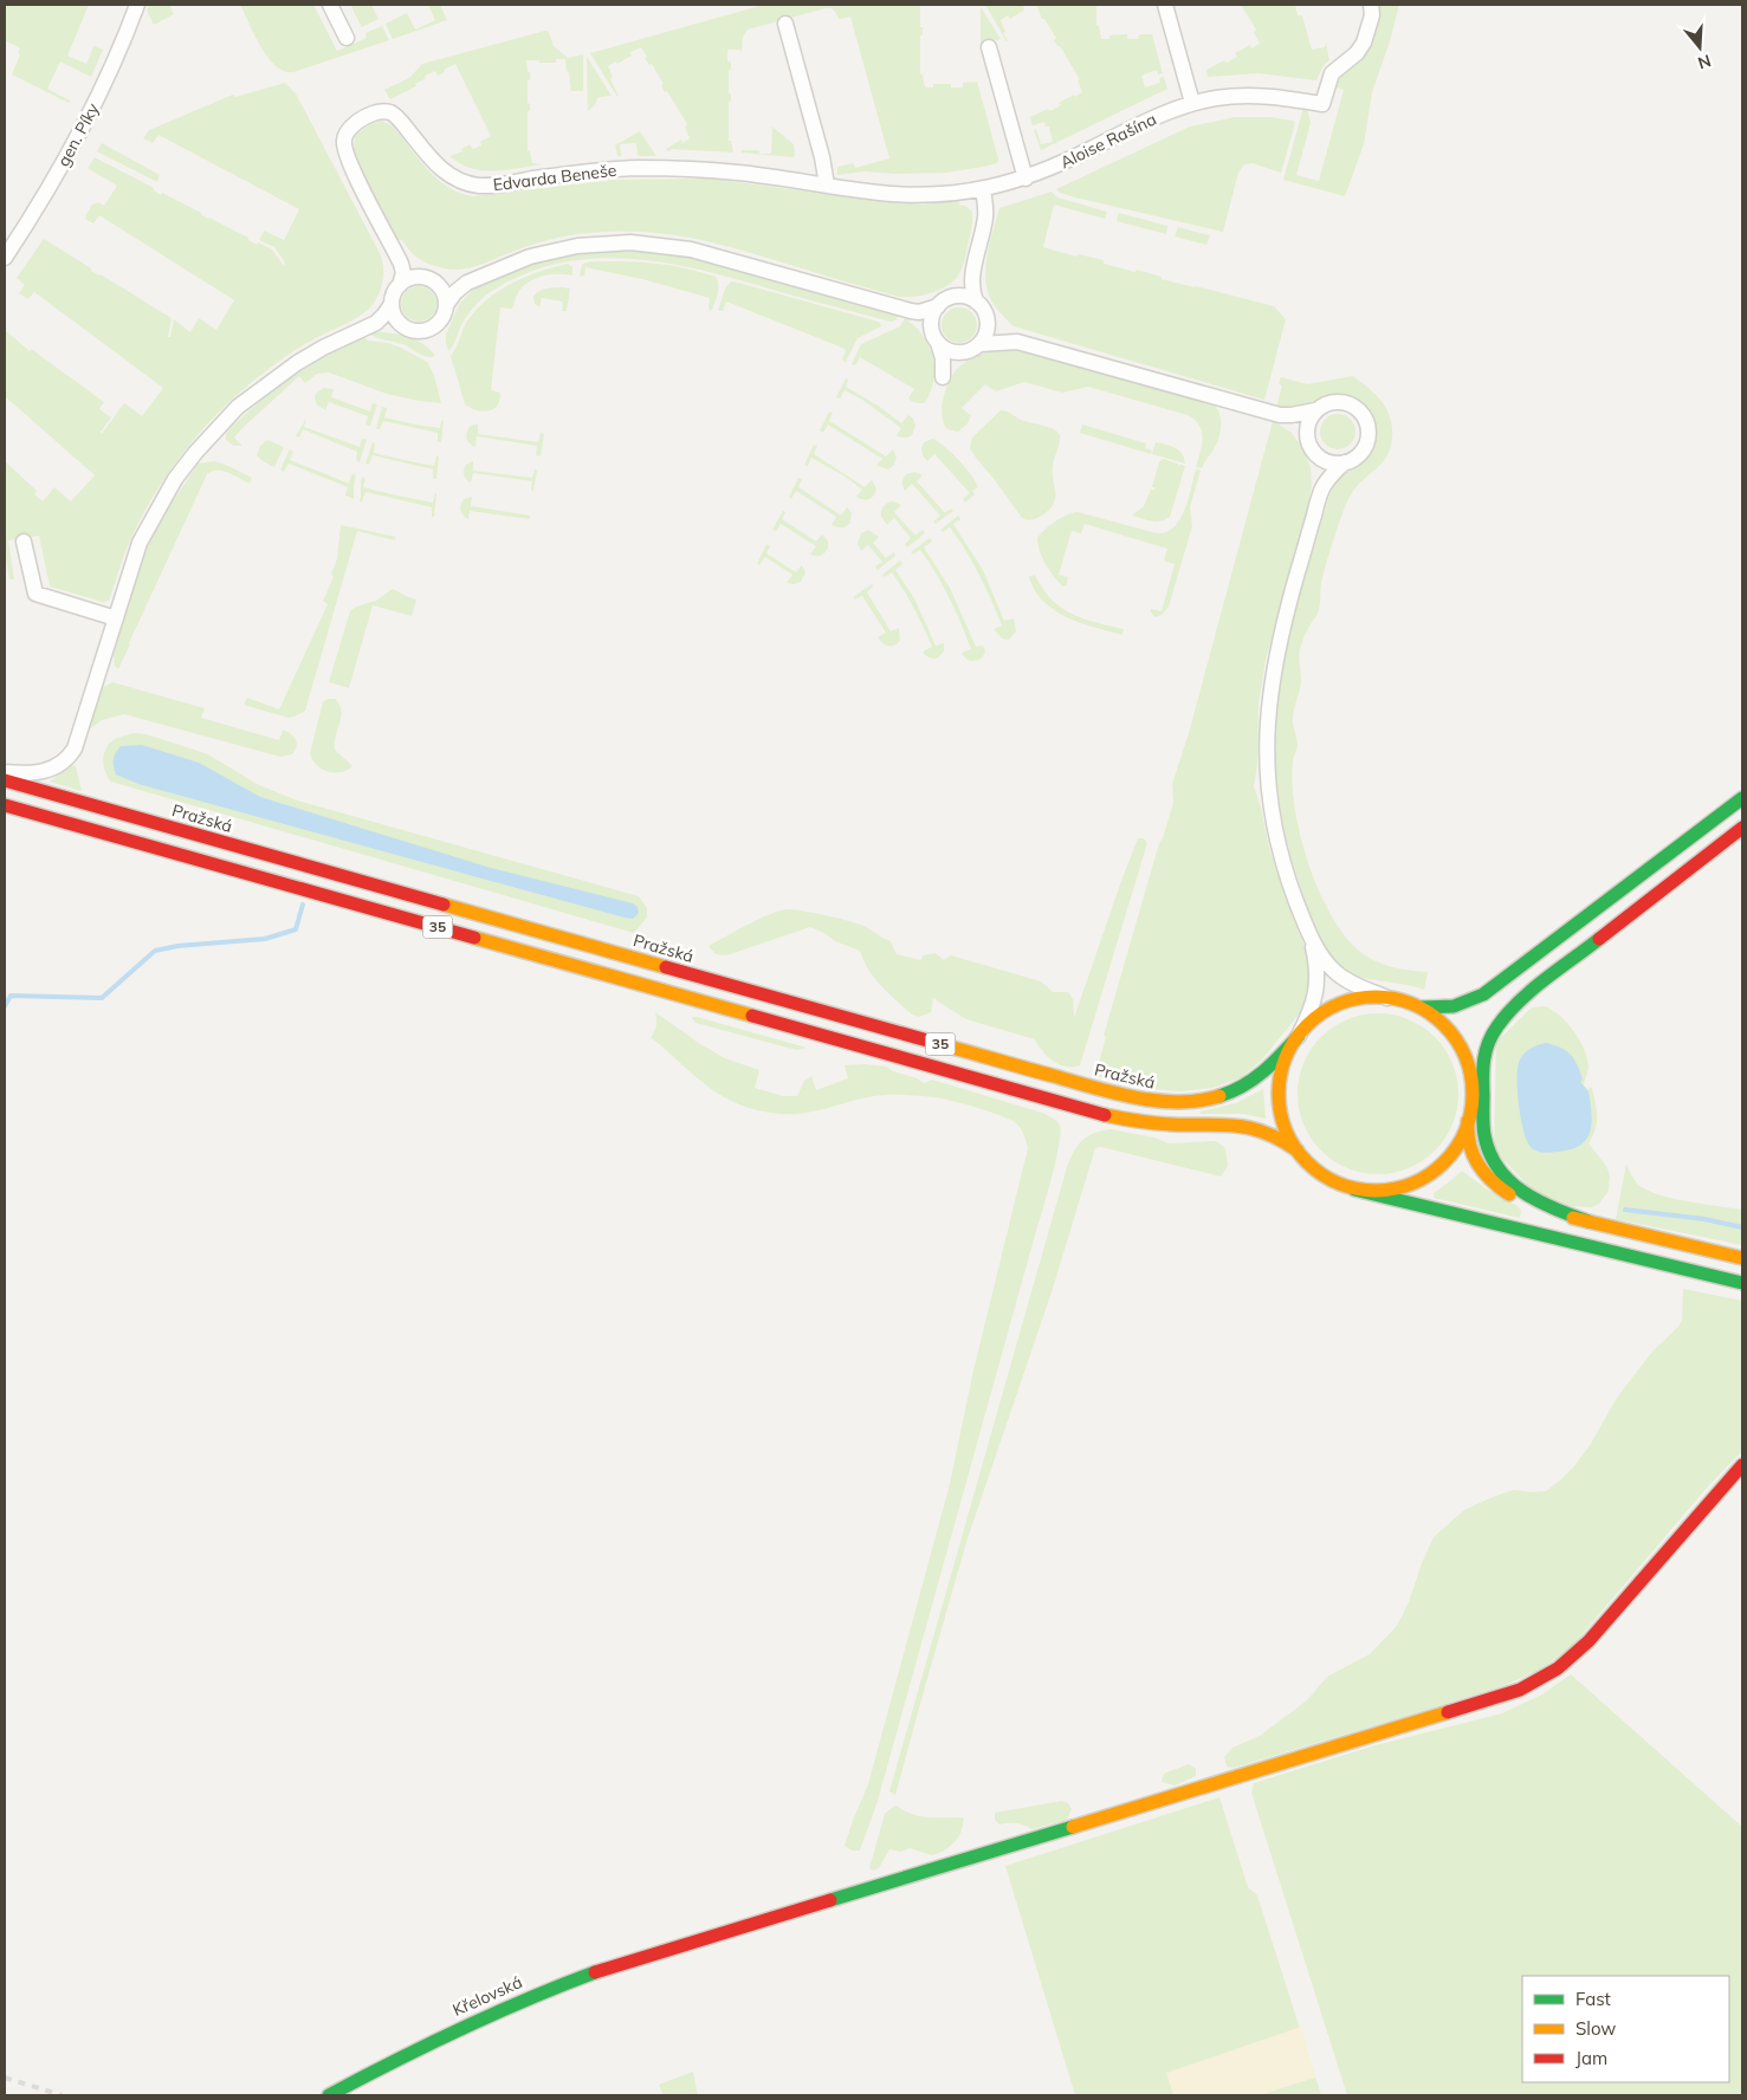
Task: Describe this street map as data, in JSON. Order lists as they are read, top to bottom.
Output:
{
  "streets": {
    "main road": ["Pražská", "35", "Křelovská"],
    "street": ["gen. Píky", "Aloise Rašína", "Edvarda Beneše"]
  },
  "crossings": [
    ["Aloise Rašína", "Edvarda Beneše"],
    ["Pražská", "35"]
  ],
  "legend": ["Fast", "Slow", "Jam"],
  "north": "bottom"
}
